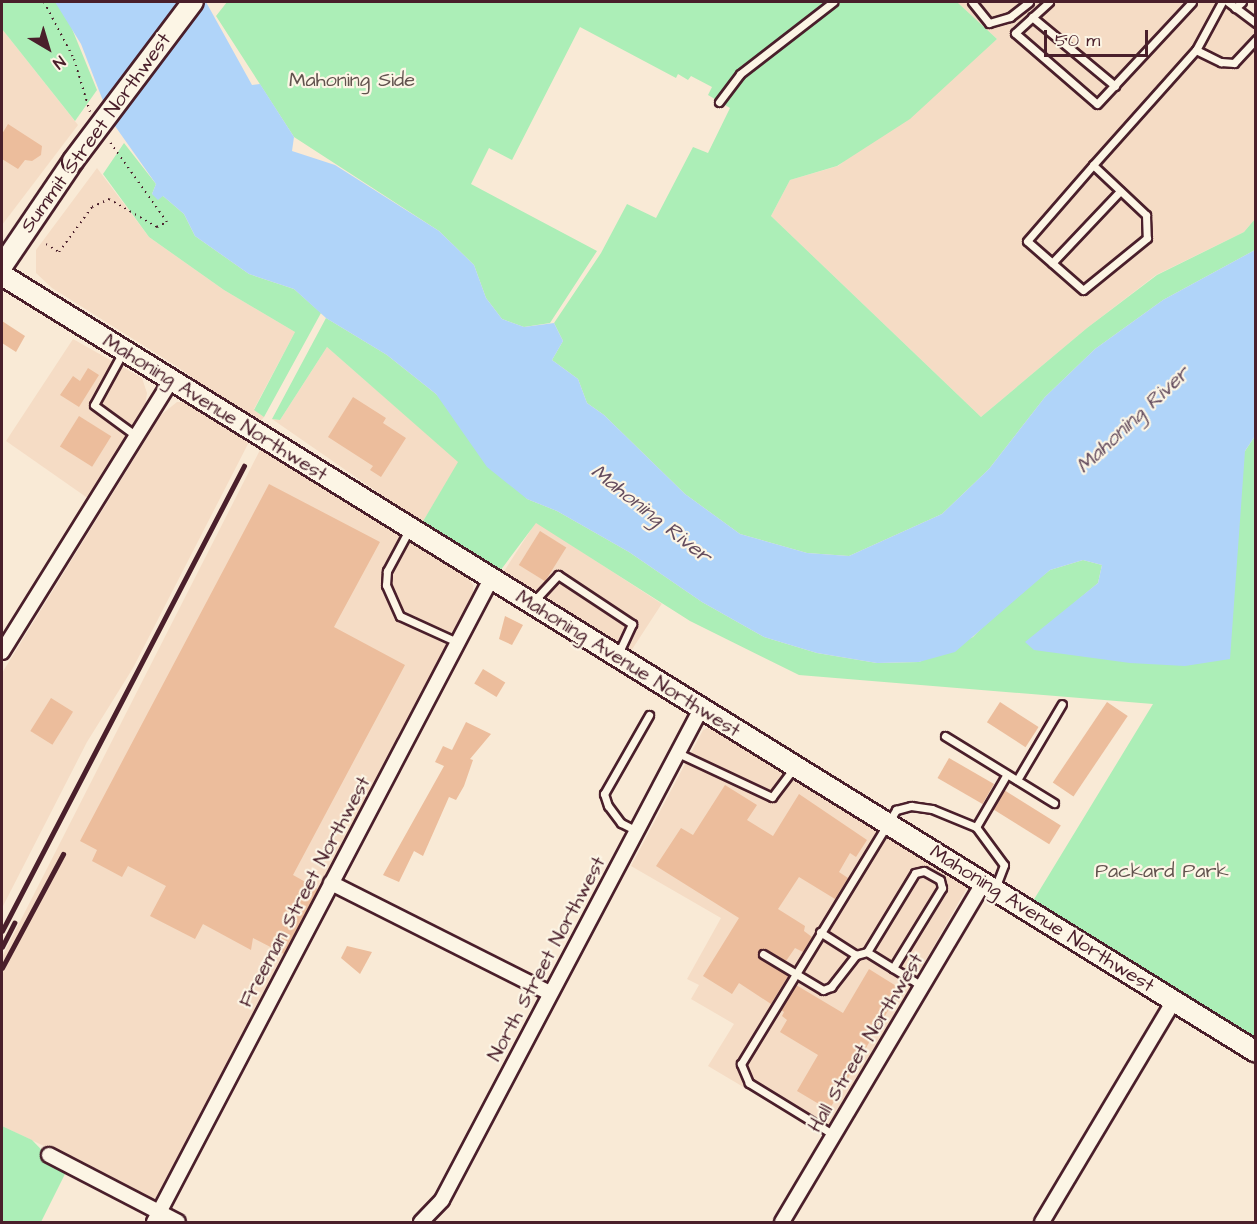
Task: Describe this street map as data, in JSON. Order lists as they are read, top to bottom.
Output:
{
  "streets": {
    "main road": ["Summit Street Northwest", "Mahoning Avenue Northwest"],
    "street": ["Freeman Street Northwest", "North Street Northwest", "Hall Street Northwest"]
  },
  "crossings": [
    ["Mahoning Avenue Northwest", "Freeman Street Northwest"],
    ["Mahoning Avenue Northwest", "North Street Northwest"],
    ["Mahoning Avenue Northwest", "Hall Street Northwest"]
  ],
  "water": ["Mahoning River"],
  "parks": ["Mahoning Side", "Packard Park"],
  "scale_bar": "50 m",
  "north": "bottom right"
}
